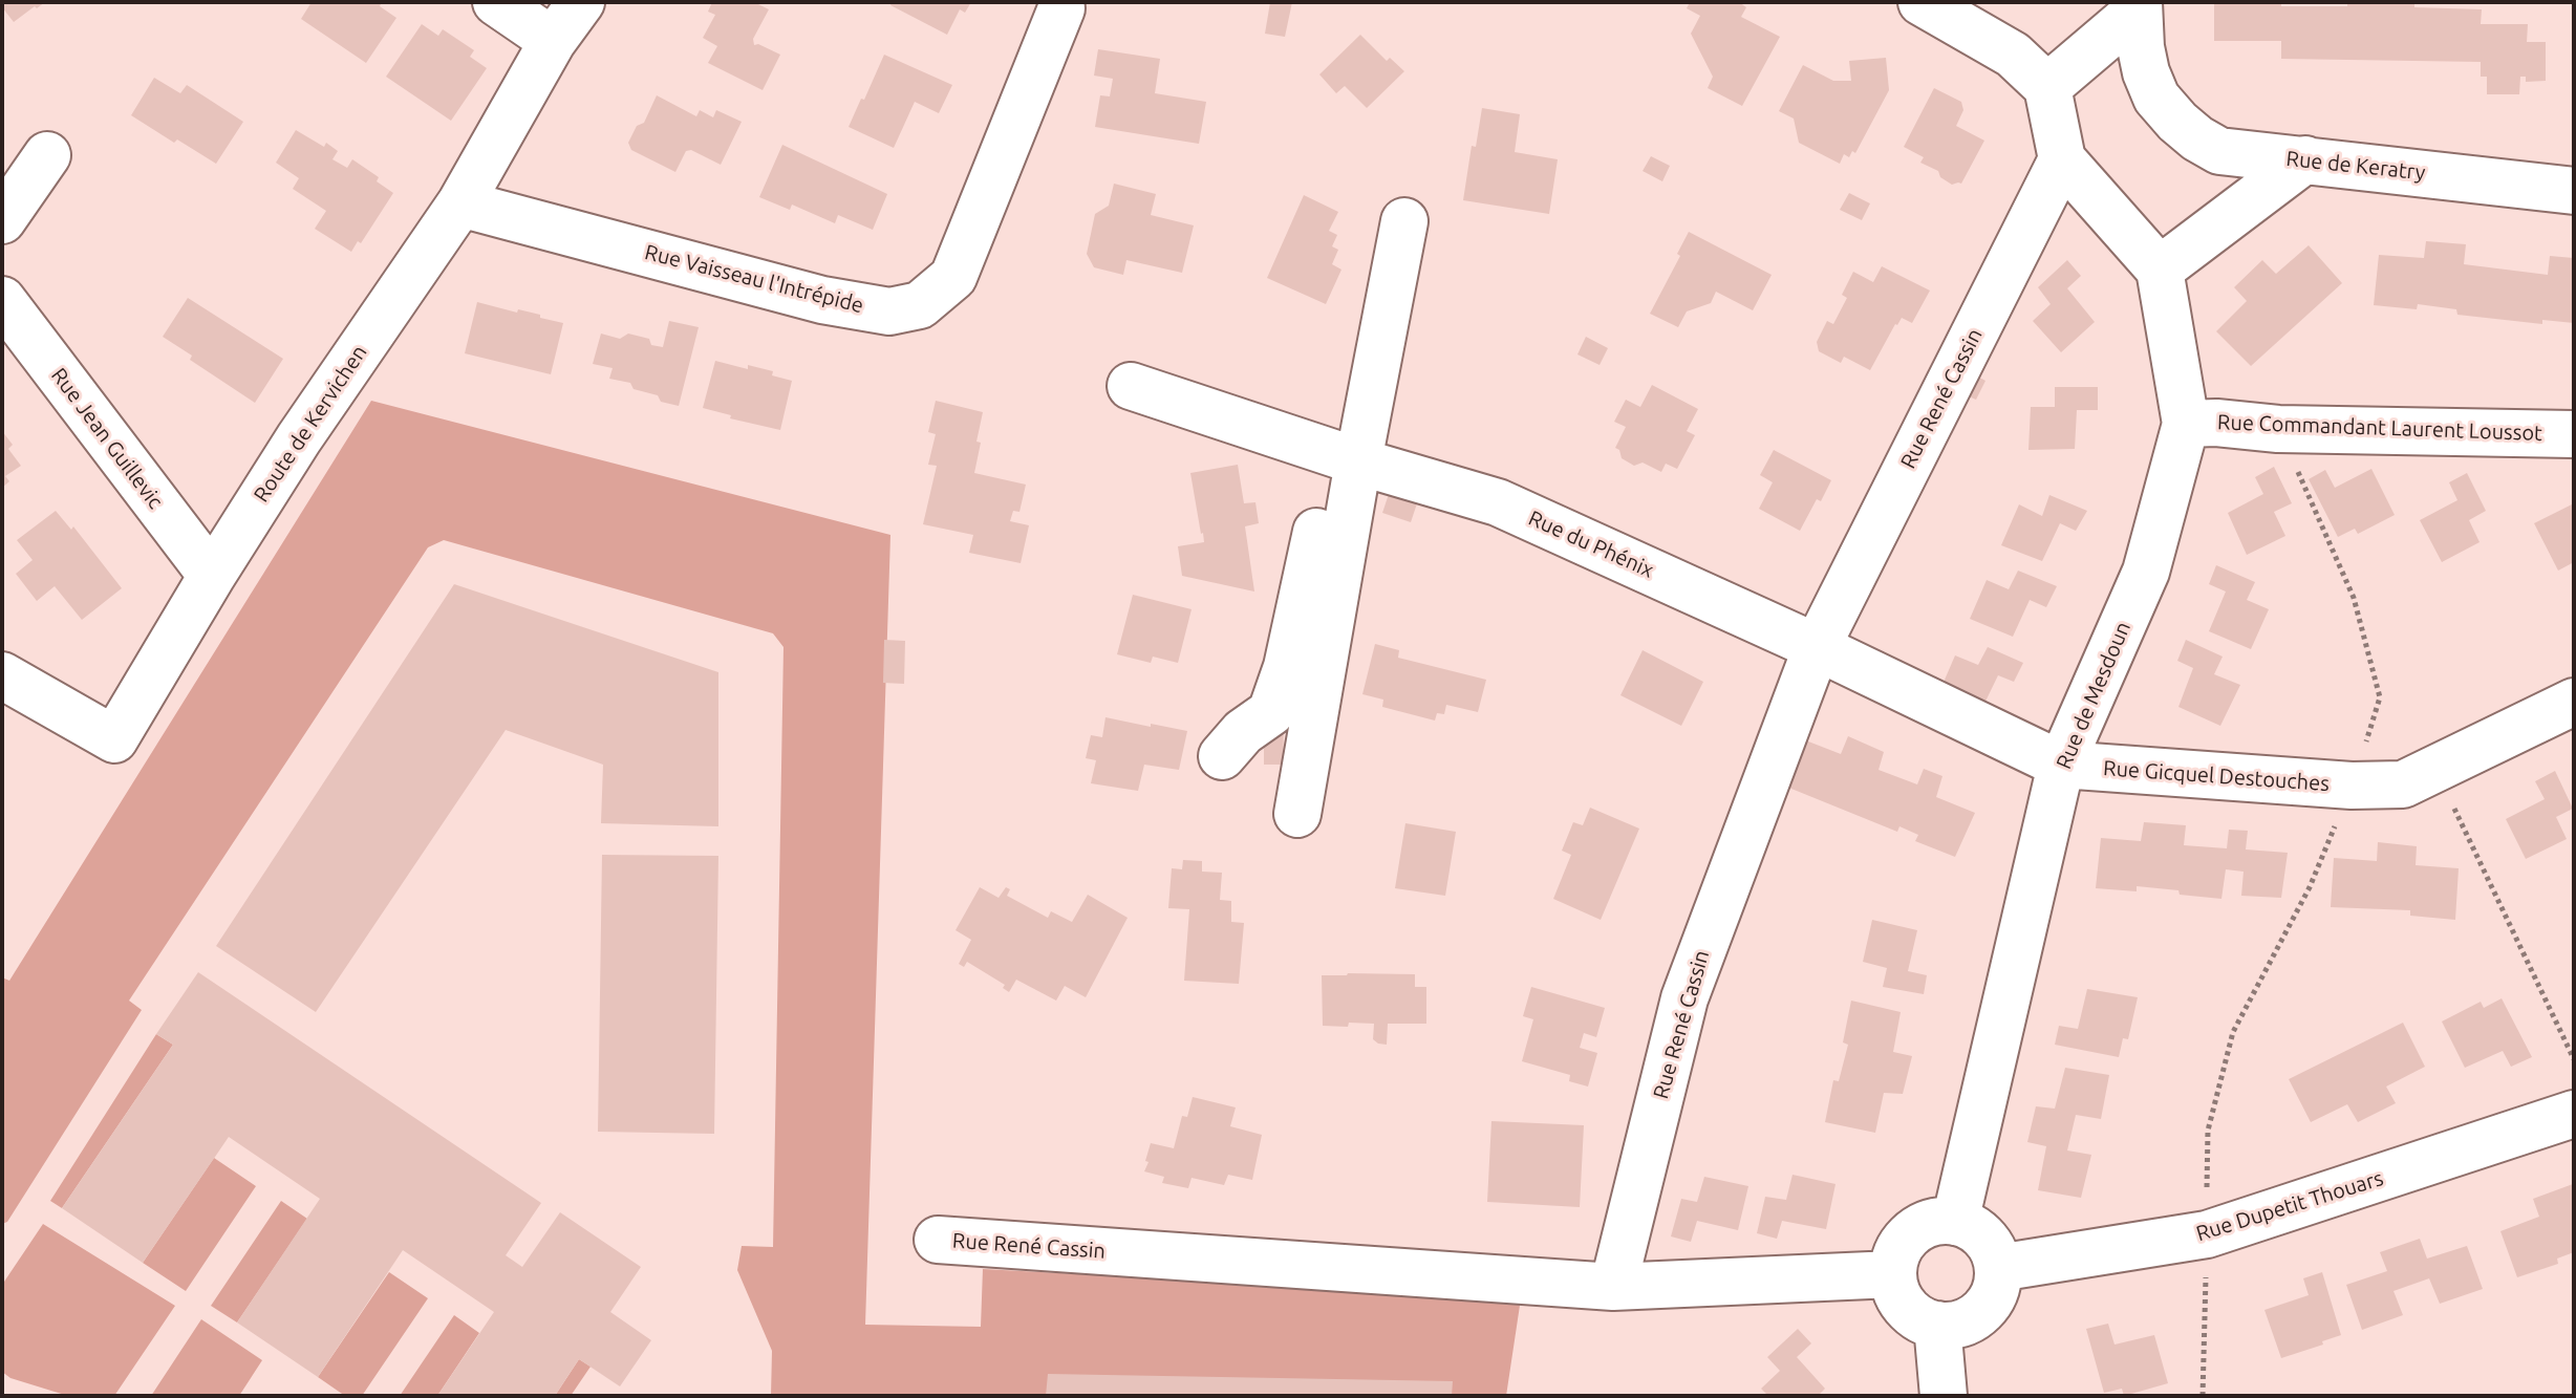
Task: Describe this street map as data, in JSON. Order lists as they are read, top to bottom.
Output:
{
  "streets": {
    "street": [
      "Rue de Keratry",
      "Rue Vaisseau l'Intrépide",
      "Rue René Cassin",
      "Route de Kervichen",
      "Rue Commandant Laurent Loussot",
      "Rue Jean Guillevic",
      "Rue du Phénix",
      "Rue de Mesdoun",
      "Rue Gicquel Destouches",
      "Rue Dupetit Thouars"
    ]
  },
  "crossings": [
    ["Rue Vaisseau l'Intrépide", "Route de Kervichen"],
    ["Rue René Cassin", "Rue du Phénix"],
    ["Rue René Cassin", "Rue Gicquel Destouches"],
    ["Route de Kervichen", "Rue Jean Guillevic"],
    ["Rue Commandant Laurent Loussot", "Rue de Mesdoun"],
    ["Rue du Phénix", "Rue Gicquel Destouches"],
    ["Rue de Mesdoun", "Rue Gicquel Destouches"],
    ["Rue de Mesdoun", "Rue Dupetit Thouars"]
  ]
}
